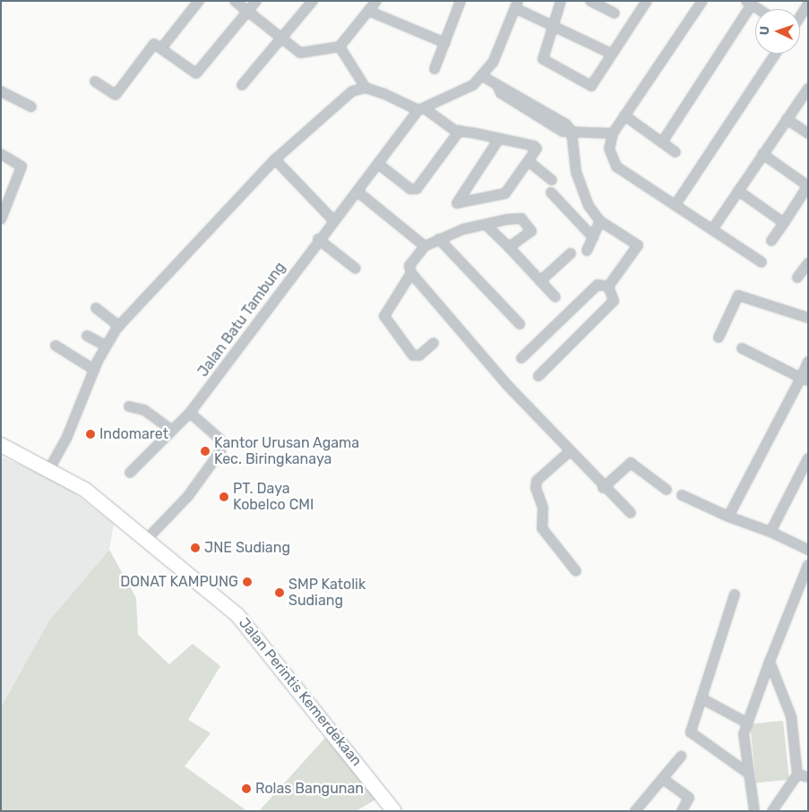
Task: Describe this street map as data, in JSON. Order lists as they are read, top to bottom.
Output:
{
  "streets": {
    "highway": ["Jalan Perintis Kemerdekaan"],
    "street": ["Jalan Batu Tambung"]
  },
  "places": [
    "Indomaret",
    "Kantor Urusan Agama Kec. Biringkanaya",
    "PT. Daya Kobelco CMI",
    "JNE Sudiang",
    "DONAT KAMPUNG",
    "SMP Katolik Sudiang",
    "Rolas Bangunan"
  ],
  "north": "left"
}
